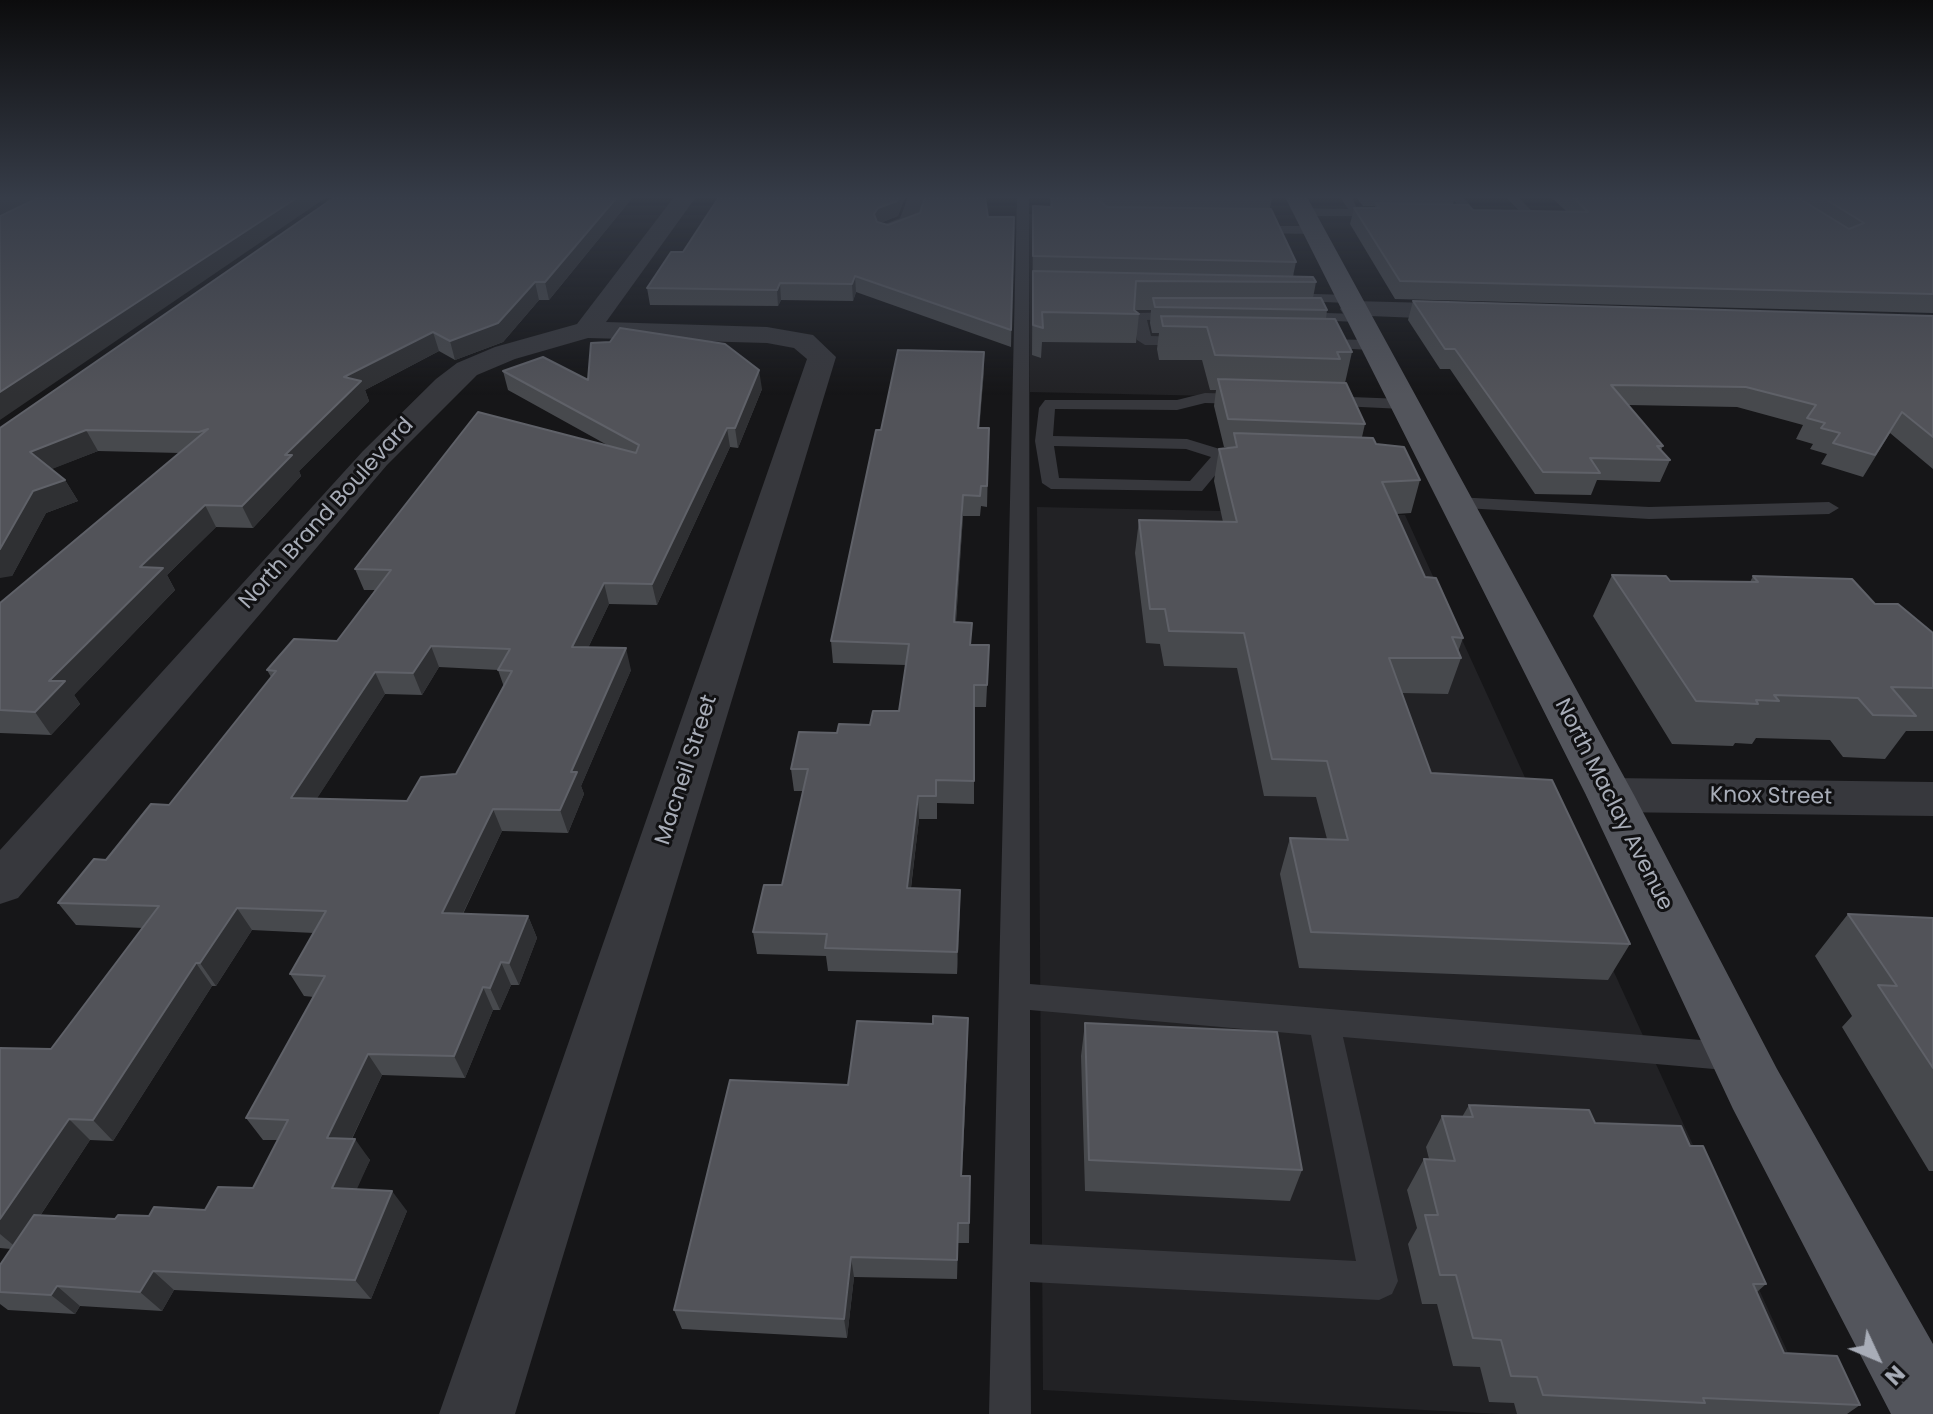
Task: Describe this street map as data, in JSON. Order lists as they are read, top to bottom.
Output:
{
  "streets": {
    "main road": ["North Maclay Avenue"],
    "street": ["North Brand Boulevard", "Macneil Street", "Knox Street"]
  },
  "crossings": [
    ["North Brand Boulevard", "Macneil Street"],
    ["Knox Street", "North Maclay Avenue"]
  ],
  "north": "bottom right"
}
